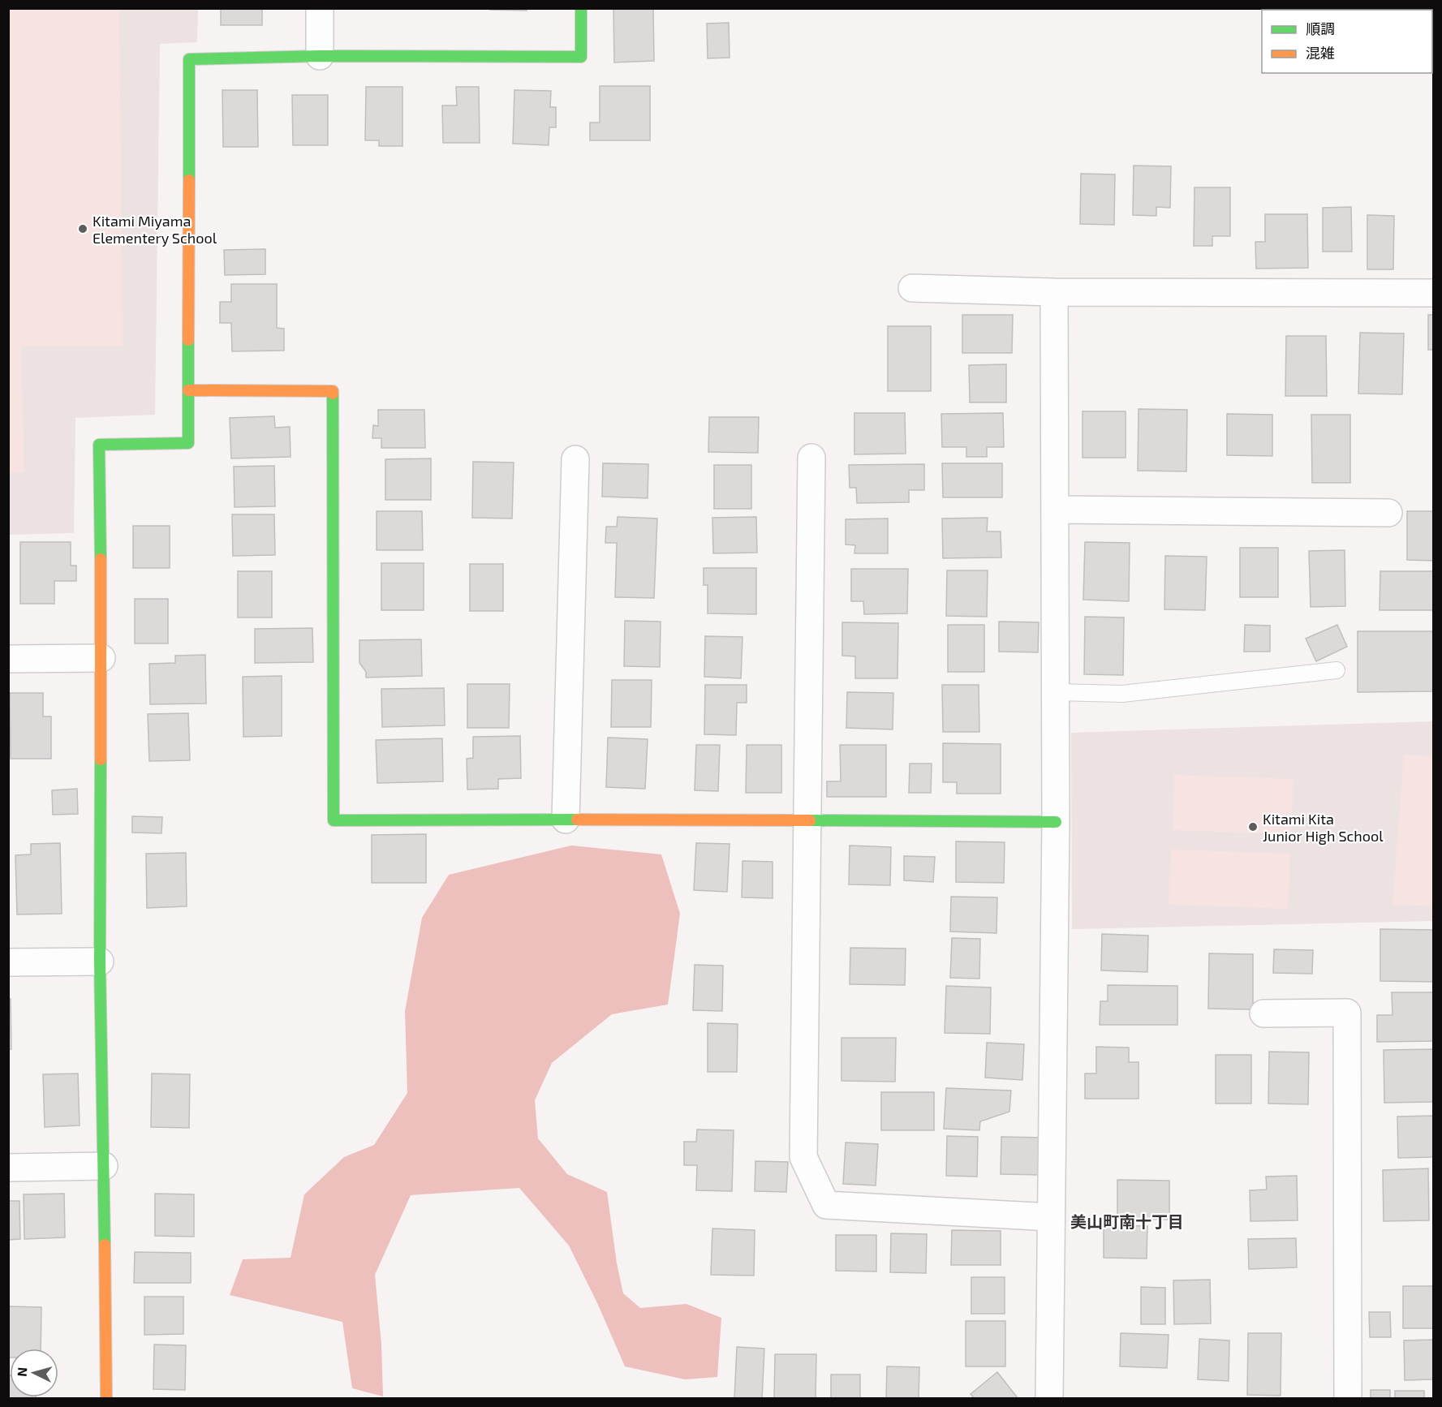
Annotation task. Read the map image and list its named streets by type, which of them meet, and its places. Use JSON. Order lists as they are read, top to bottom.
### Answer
{
  "districts": ["美山町南十丁目"],
  "places": ["Kitami Miyama Elementery School", "Kitami Kita Junior High School"],
  "legend": ["順調", "混雑"],
  "north": "left"
}
